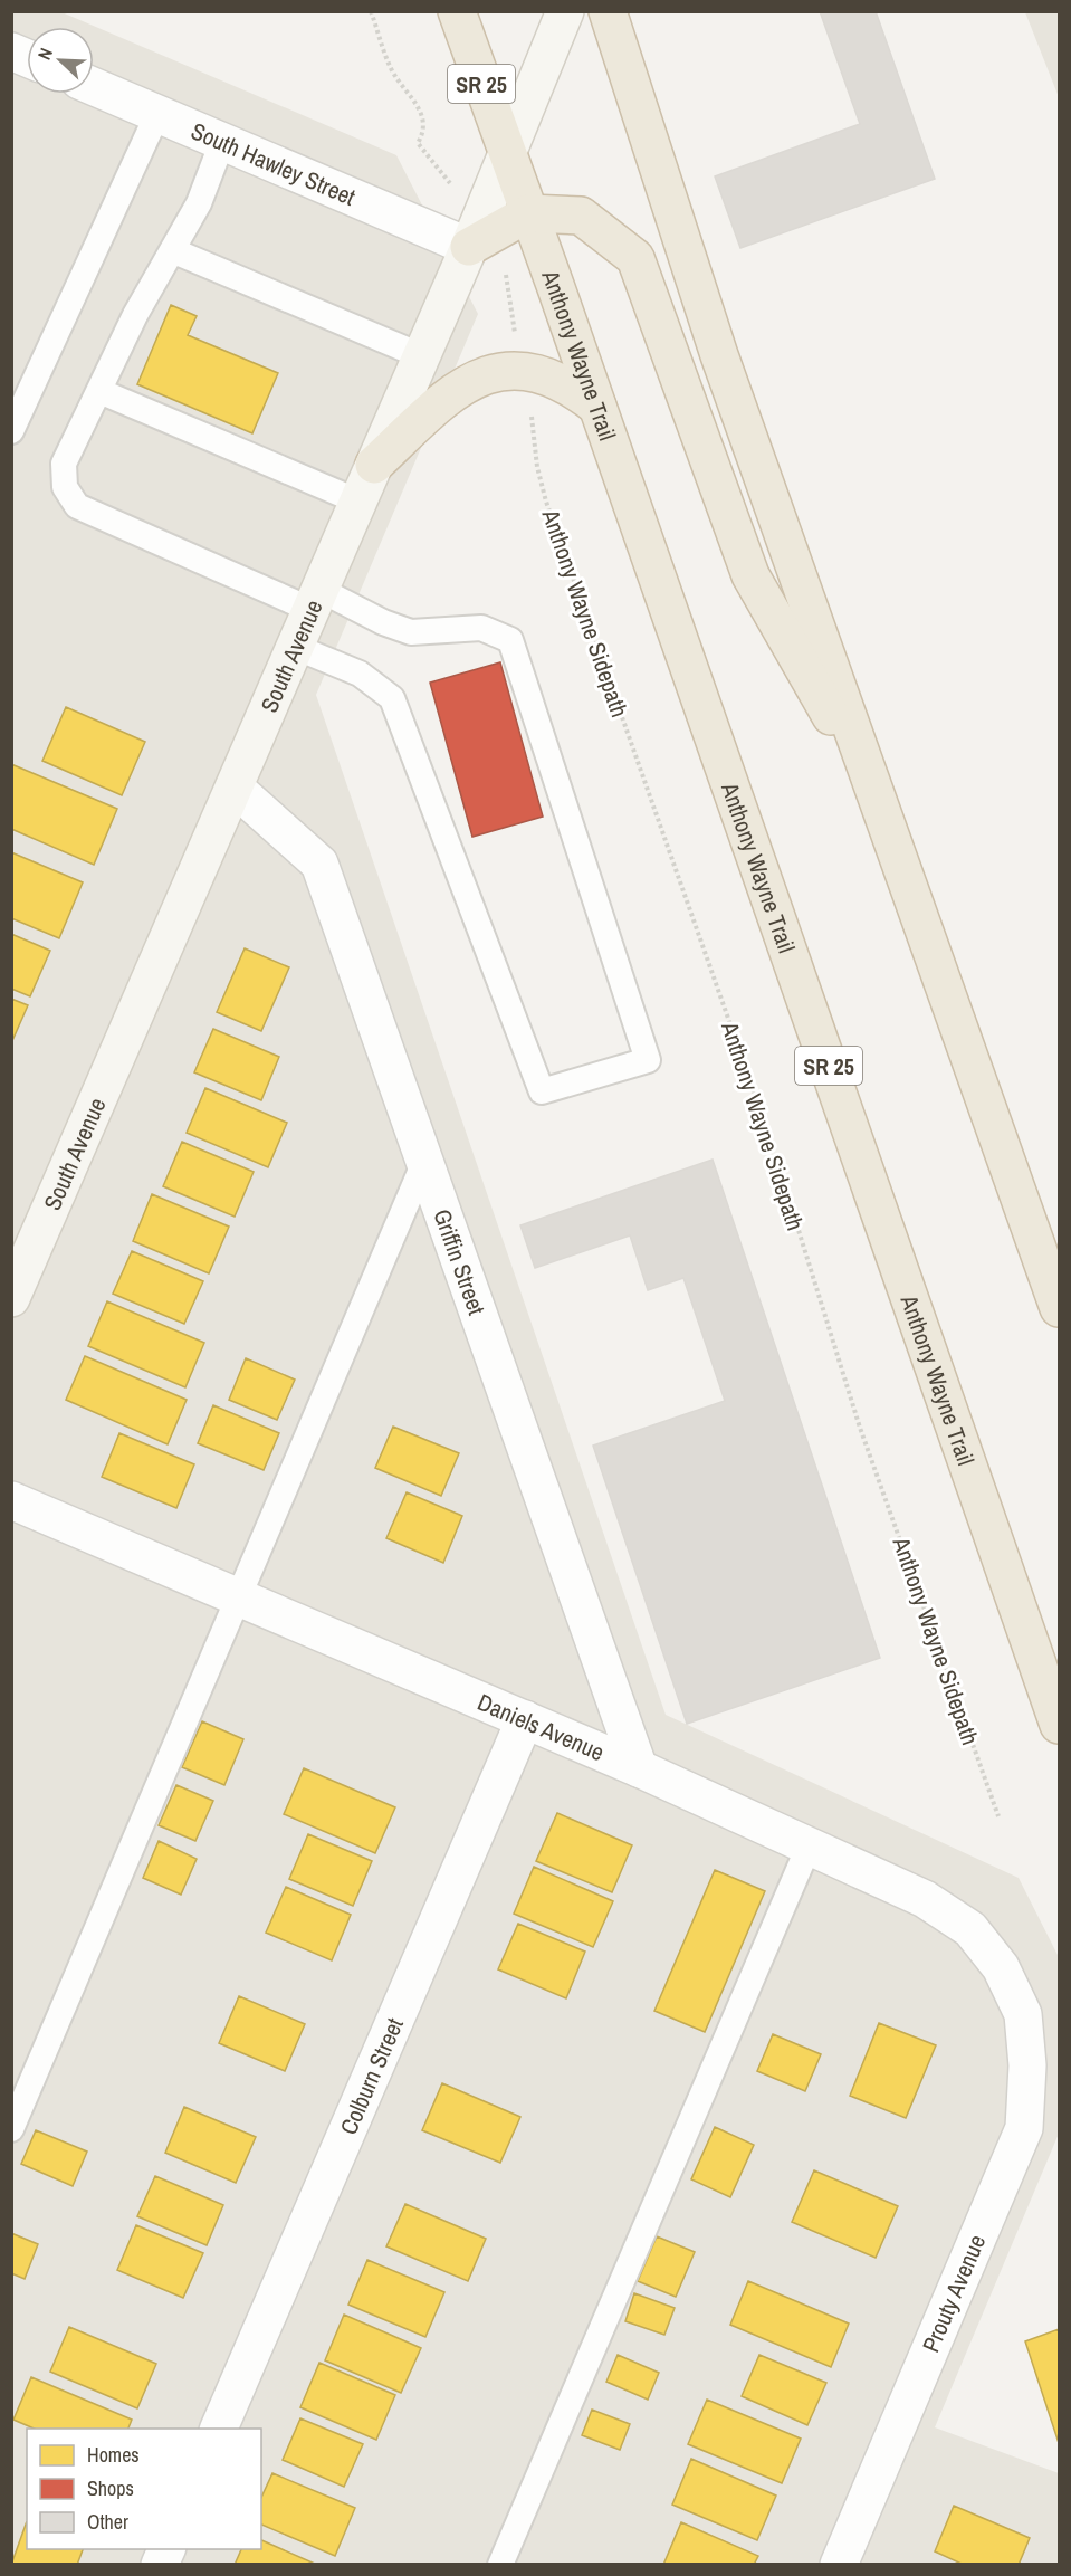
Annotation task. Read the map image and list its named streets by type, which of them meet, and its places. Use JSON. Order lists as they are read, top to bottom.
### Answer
{
  "streets": {
    "highway": ["SR 25", "Anthony Wayne Trail"],
    "street": [
      "South Hawley Street",
      "South Avenue",
      "Griffin Street",
      "Daniels Avenue",
      "Colburn Street",
      "Prouty Avenue"
    ],
    "path": ["Anthony Wayne Sidepath"]
  },
  "crossings": [
    ["South Hawley Street", "Anthony Wayne Sidepath"],
    ["South Hawley Street", "South Avenue"],
    ["Anthony Wayne Trail", "South Avenue"],
    ["Anthony Wayne Sidepath", "South Avenue"],
    ["South Avenue", "Griffin Street"],
    ["Griffin Street", "Daniels Avenue"],
    ["Daniels Avenue", "Colburn Street"],
    ["Daniels Avenue", "Prouty Avenue"]
  ],
  "legend": ["Homes", "Shops", "Other"],
  "north": "top left"
}
